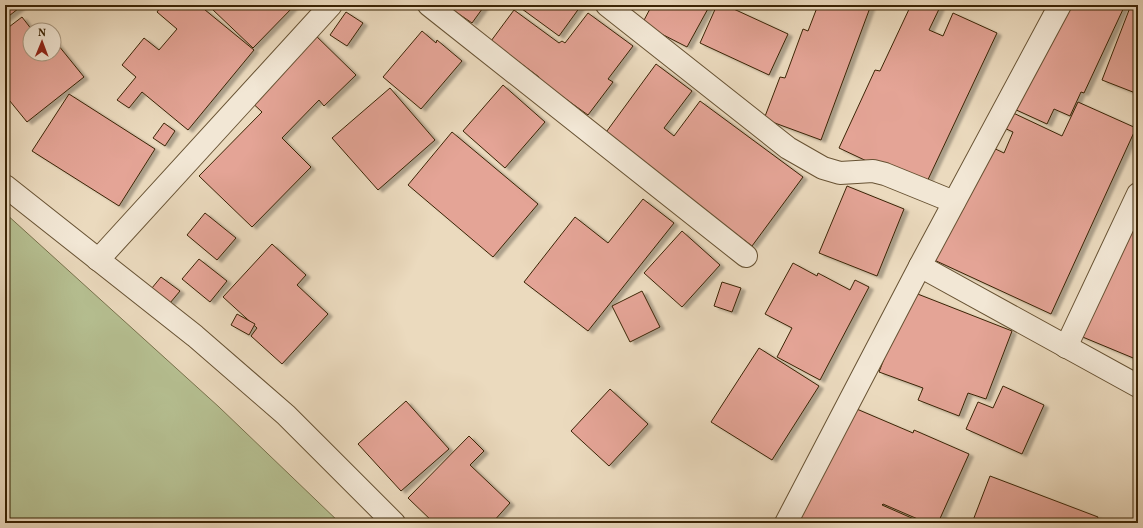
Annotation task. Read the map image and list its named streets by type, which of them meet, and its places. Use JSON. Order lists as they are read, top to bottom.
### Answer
{
  "north": "top"
}
